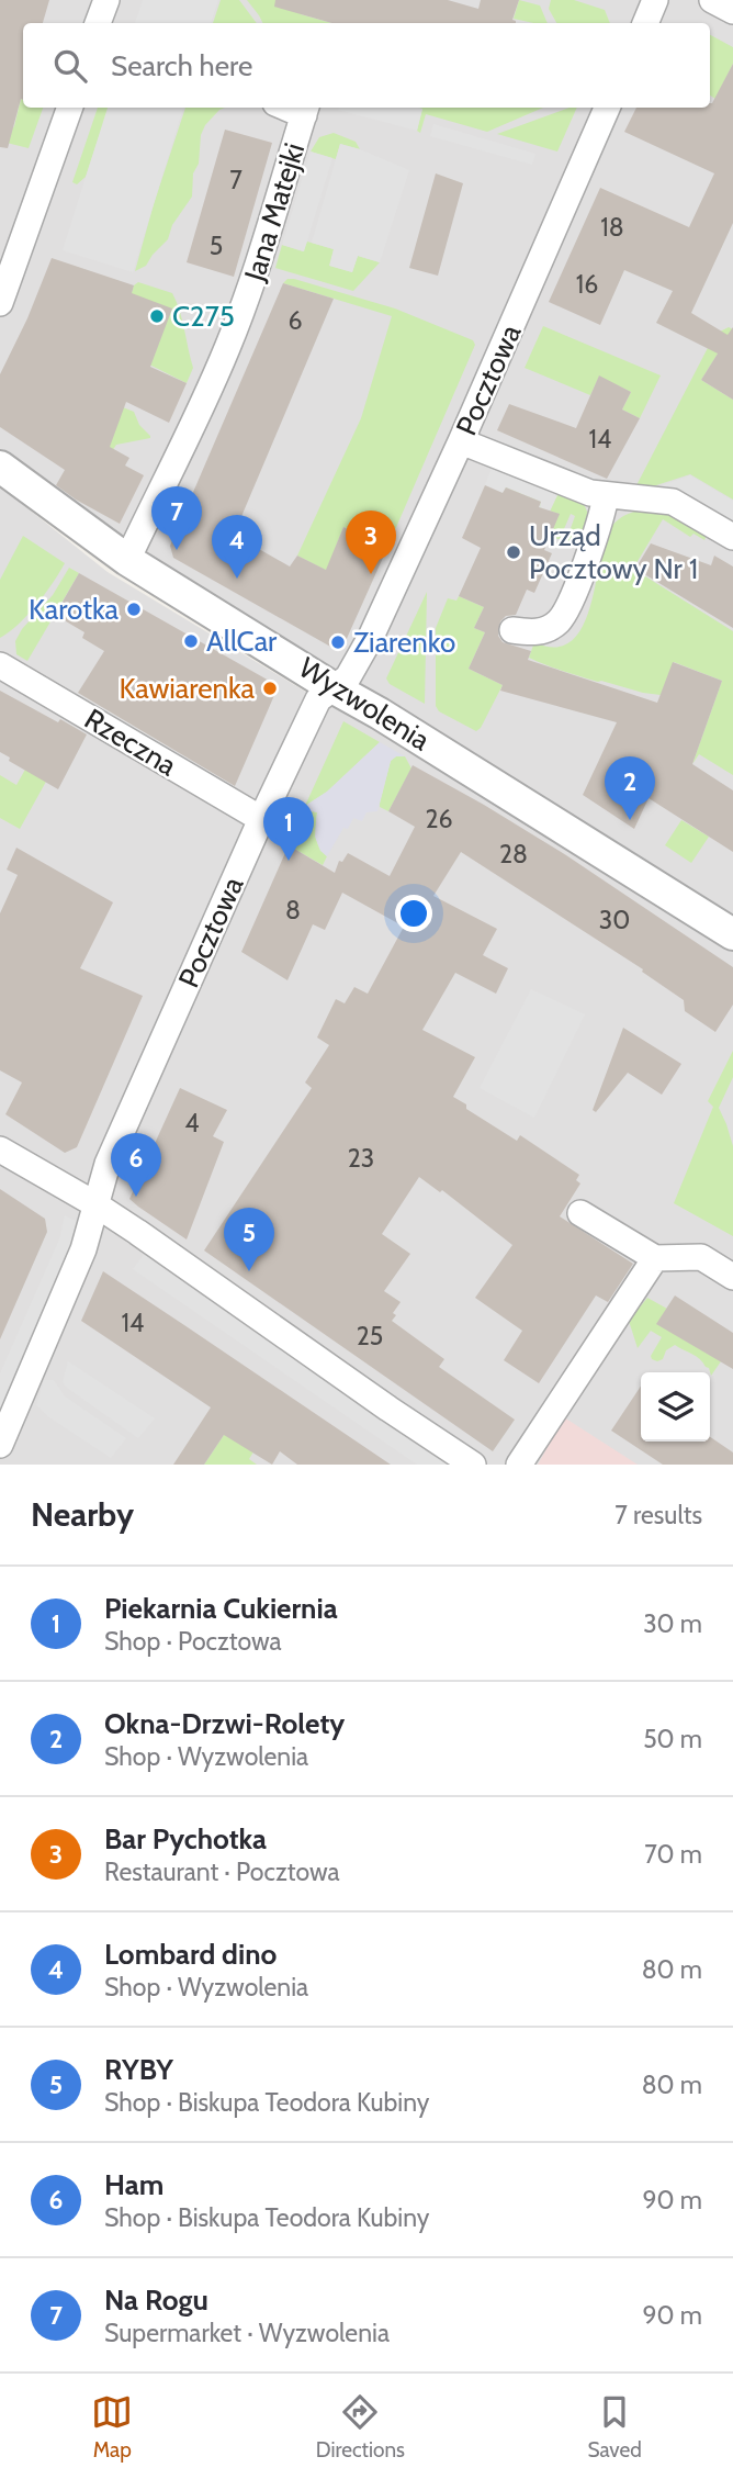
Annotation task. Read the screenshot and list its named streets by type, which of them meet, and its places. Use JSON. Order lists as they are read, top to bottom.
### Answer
{
  "streets": {
    "street": [
      "Jana Matejki",
      "Pocztowa",
      "Wyzwolenia",
      "Rzeczna"
    ]
  },
  "crossings": [
    ["Jana Matejki", "Wyzwolenia"],
    ["Pocztowa", "Wyzwolenia"],
    ["Pocztowa", "Rzeczna"]
  ],
  "places": [
    "C275",
    "Urząd Pocztowy Nr 1",
    "Karotka",
    "AllCar",
    "Ziarenko",
    "Kawiarenka"
  ],
  "house_numbers": [
    "7",
    "18",
    "5",
    "16",
    "6",
    "14",
    "26",
    "28",
    "8",
    "30",
    "4",
    "23",
    "14",
    "25"
  ],
  "page": {
    "search": "Search here",
    "pins": [
      "7",
      "3",
      "4",
      "2",
      "1",
      "6",
      "5"
    ],
    "heading": ["Nearby", "7 results"],
    "list": [
      {
        "mark": "1",
        "name": "Piekarnia Cukiernia",
        "note": "Shop · Pocztowa",
        "value": "30 m"
      },
      {
        "mark": "2",
        "name": "Okna-Drzwi-Rolety",
        "note": "Shop · Wyzwolenia",
        "value": "50 m"
      },
      {
        "mark": "3",
        "name": "Bar Pychotka",
        "note": "Restaurant · Pocztowa",
        "value": "70 m"
      },
      {
        "mark": "4",
        "name": "Lombard dino",
        "note": "Shop · Wyzwolenia",
        "value": "80 m"
      },
      {
        "mark": "5",
        "name": "RYBY",
        "note": "Shop · Biskupa Teodora Kubiny",
        "value": "80 m"
      },
      {
        "mark": "6",
        "name": "Ham",
        "note": "Shop · Biskupa Teodora Kubiny",
        "value": "90 m"
      },
      {
        "mark": "7",
        "name": "Na Rogu",
        "note": "Supermarket · Wyzwolenia",
        "value": "90 m"
      }
    ],
    "nav": ["Map", "Directions", "Saved"]
  }
}
